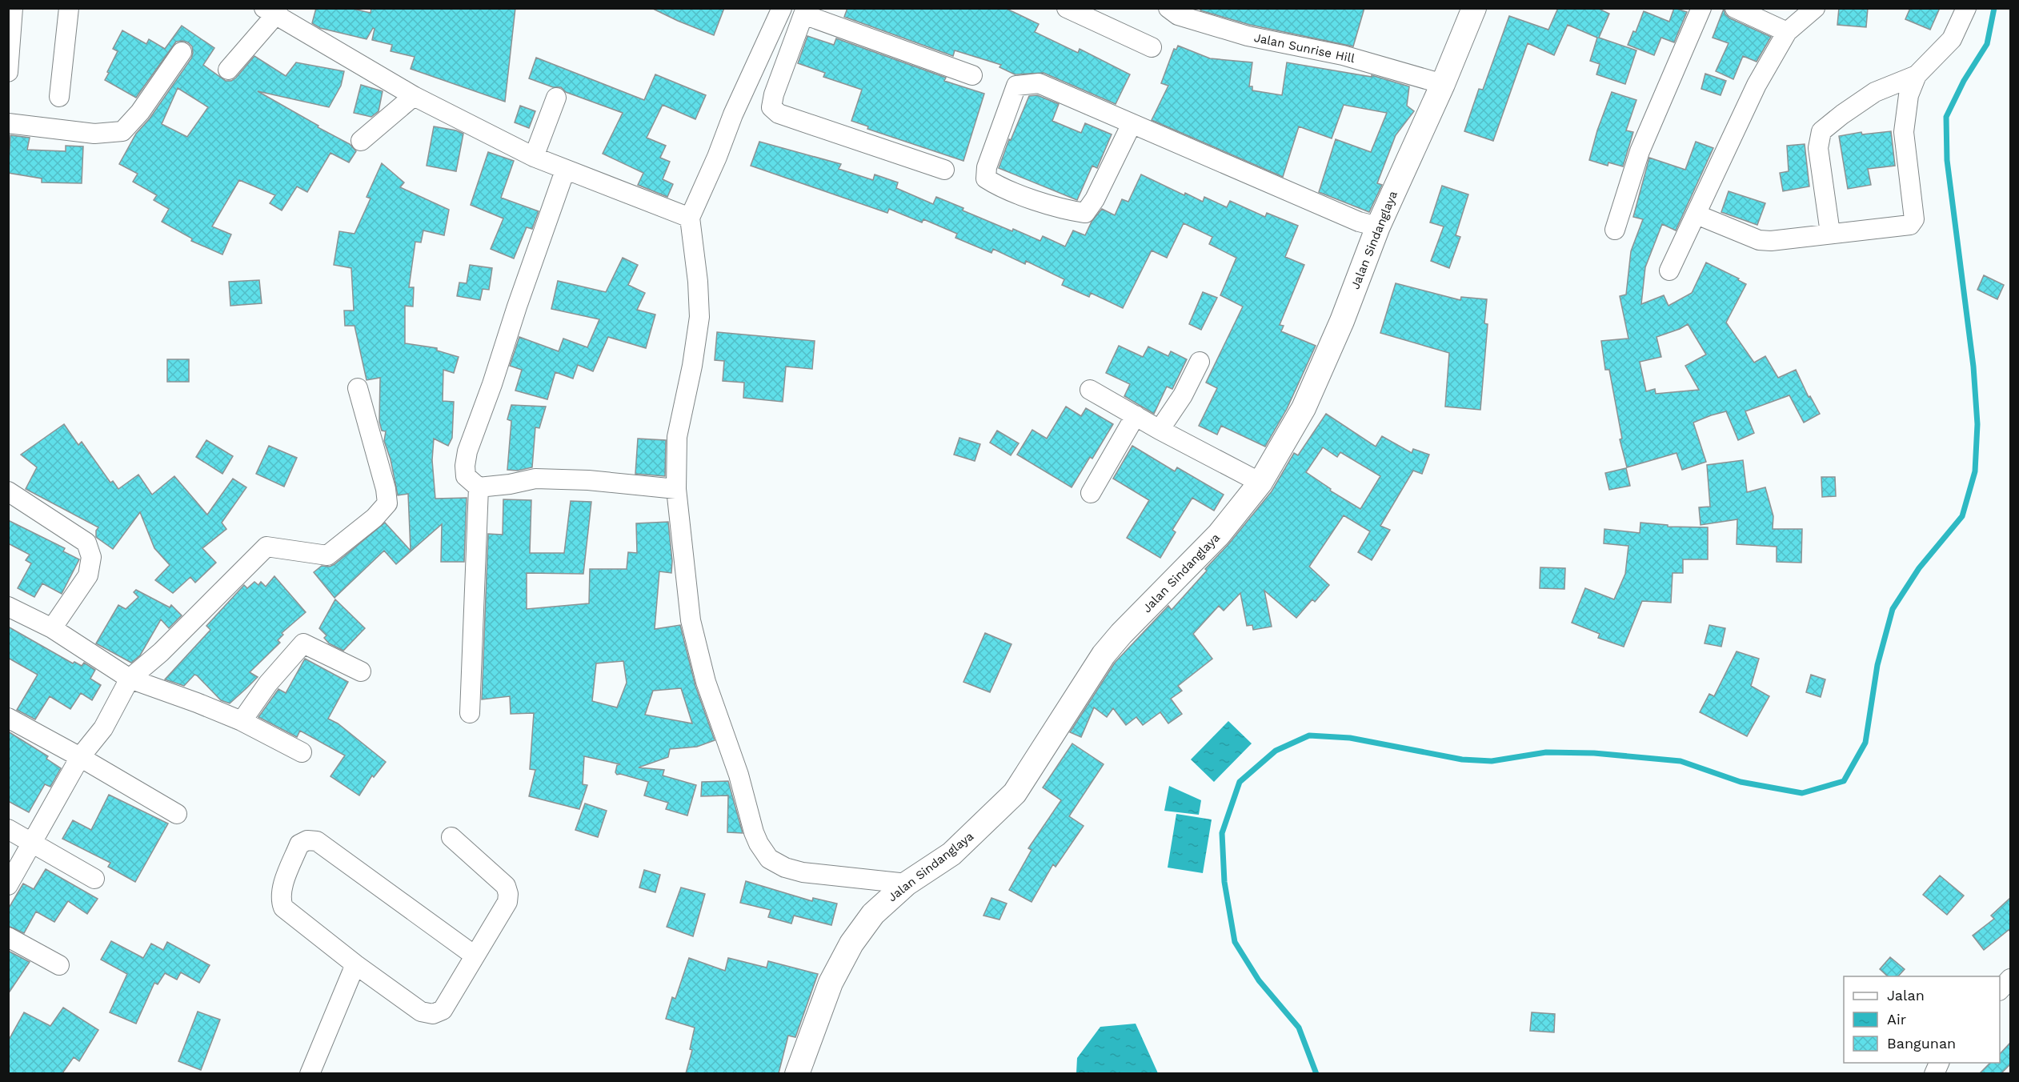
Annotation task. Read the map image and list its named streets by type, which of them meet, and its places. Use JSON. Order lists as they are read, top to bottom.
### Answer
{
  "streets": {
    "street": ["Jalan Sunrise Hill", "Jalan Sindanglaya"]
  },
  "crossings": [
    ["Jalan Sunrise Hill", "Jalan Sindanglaya"]
  ],
  "legend": ["Jalan", "Air", "Bangunan"]
}
